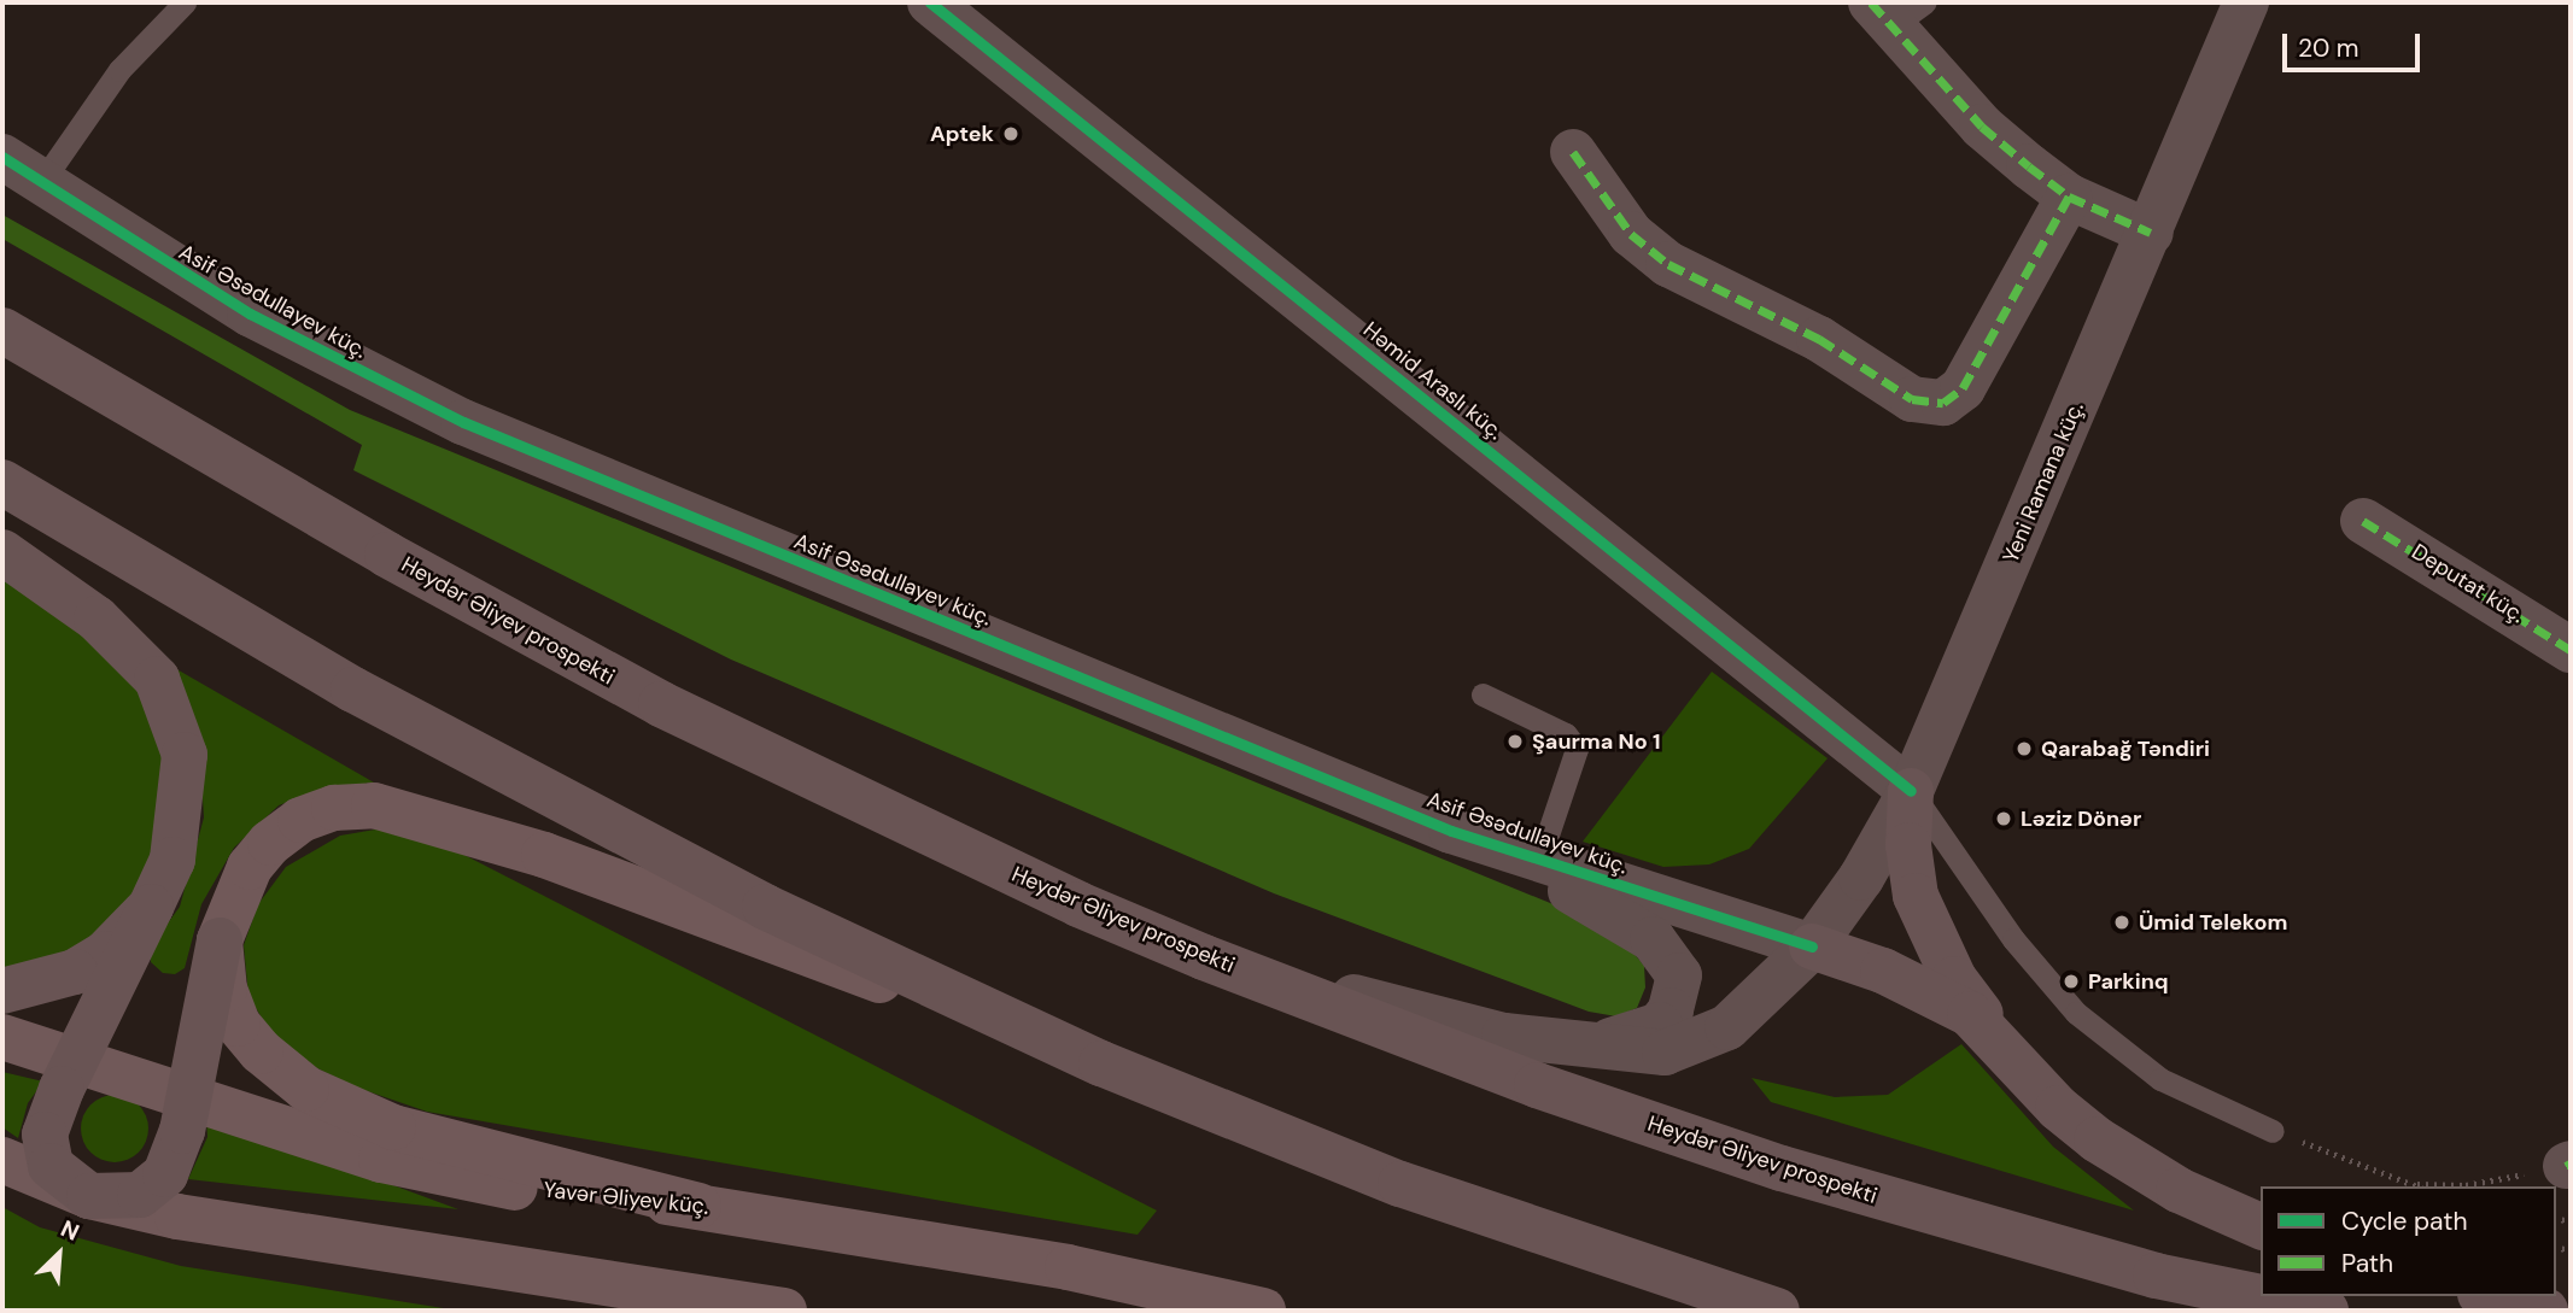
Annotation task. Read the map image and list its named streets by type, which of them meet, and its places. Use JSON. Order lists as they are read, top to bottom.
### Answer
{
  "streets": {
    "highway": ["Heydər Əliyev prospekti"],
    "main road": ["Yavər Əliyev küç."],
    "street": [
      "Asif Əsədullayev küç.",
      "Həmid Araslı küç.",
      "Yeni Ramana küç.",
      "Deputat küç."
    ]
  },
  "crossings": [
    ["Asif Əsədullayev küç.", "Yeni Ramana küç."],
    ["Həmid Araslı küç.", "Yeni Ramana küç."]
  ],
  "places": [
    "Aptek",
    "Şaurma No 1",
    "Qarabağ Təndiri",
    "Ləziz Dönər",
    "Ümid Telekom",
    "Parkinq"
  ],
  "legend": ["Cycle path", "Path"],
  "scale_bar": "20 m",
  "north": "top right"
}
